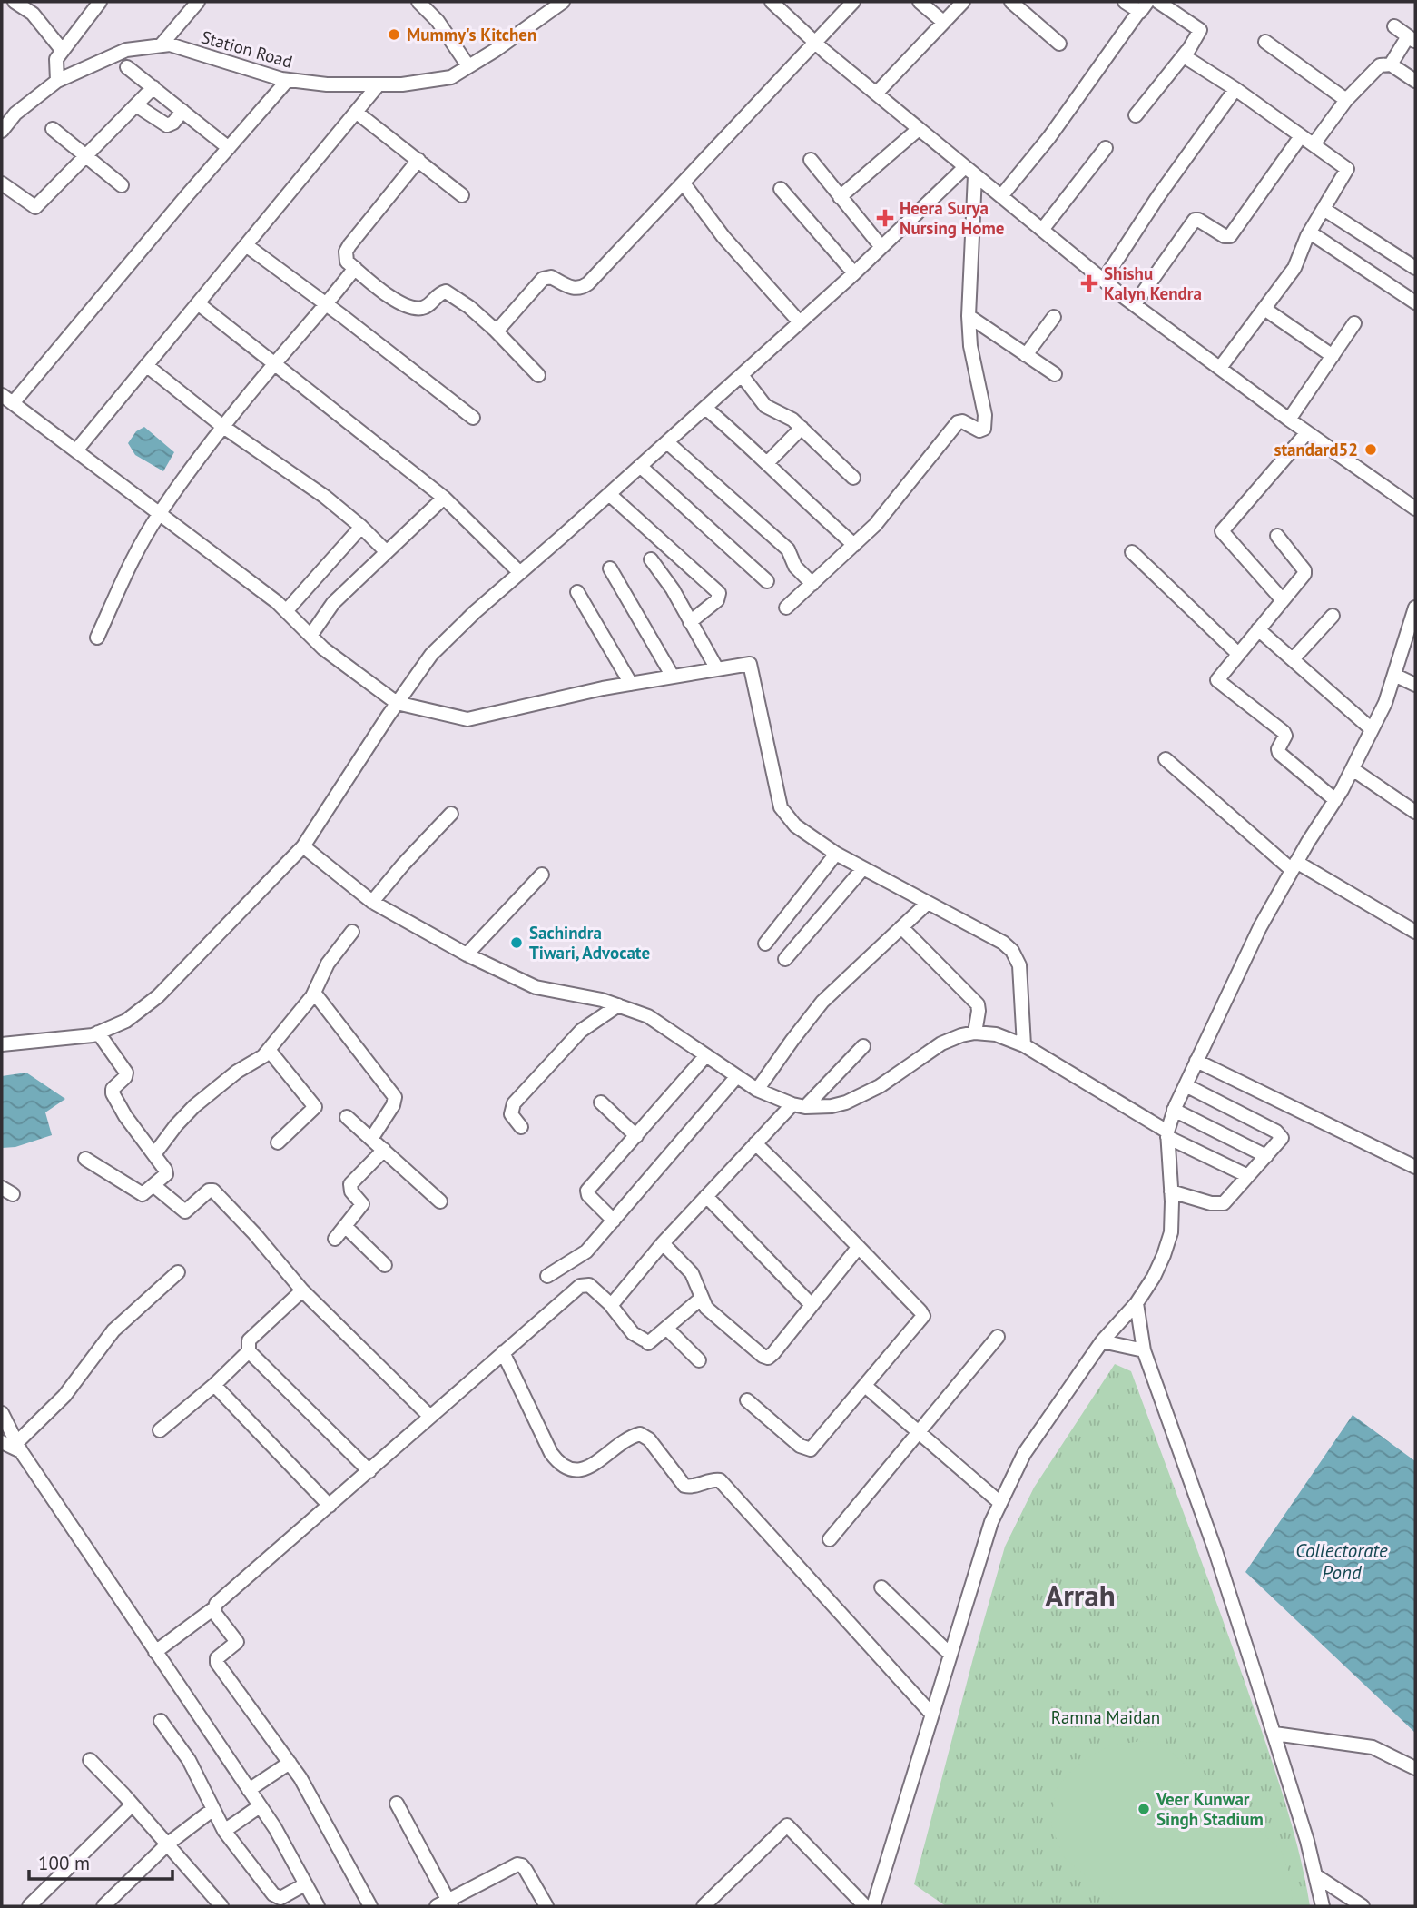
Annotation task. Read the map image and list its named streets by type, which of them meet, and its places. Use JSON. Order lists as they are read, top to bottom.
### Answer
{
  "streets": {
    "street": ["Station Road"]
  },
  "districts": ["Arrah"],
  "water": ["Collectorate Pond"],
  "parks": ["Ramna Maidan"],
  "places": {
    "other": [
      "Mummy's Kitchen",
      "standard52",
      "Sachindra Tiwari, Advocate",
      "Veer Kunwar Singh Stadium"
    ],
    "health": ["Heera Surya Nursing Home", "Shishu Kalyn Kendra"]
  },
  "scale_bar": "100 m"
}
